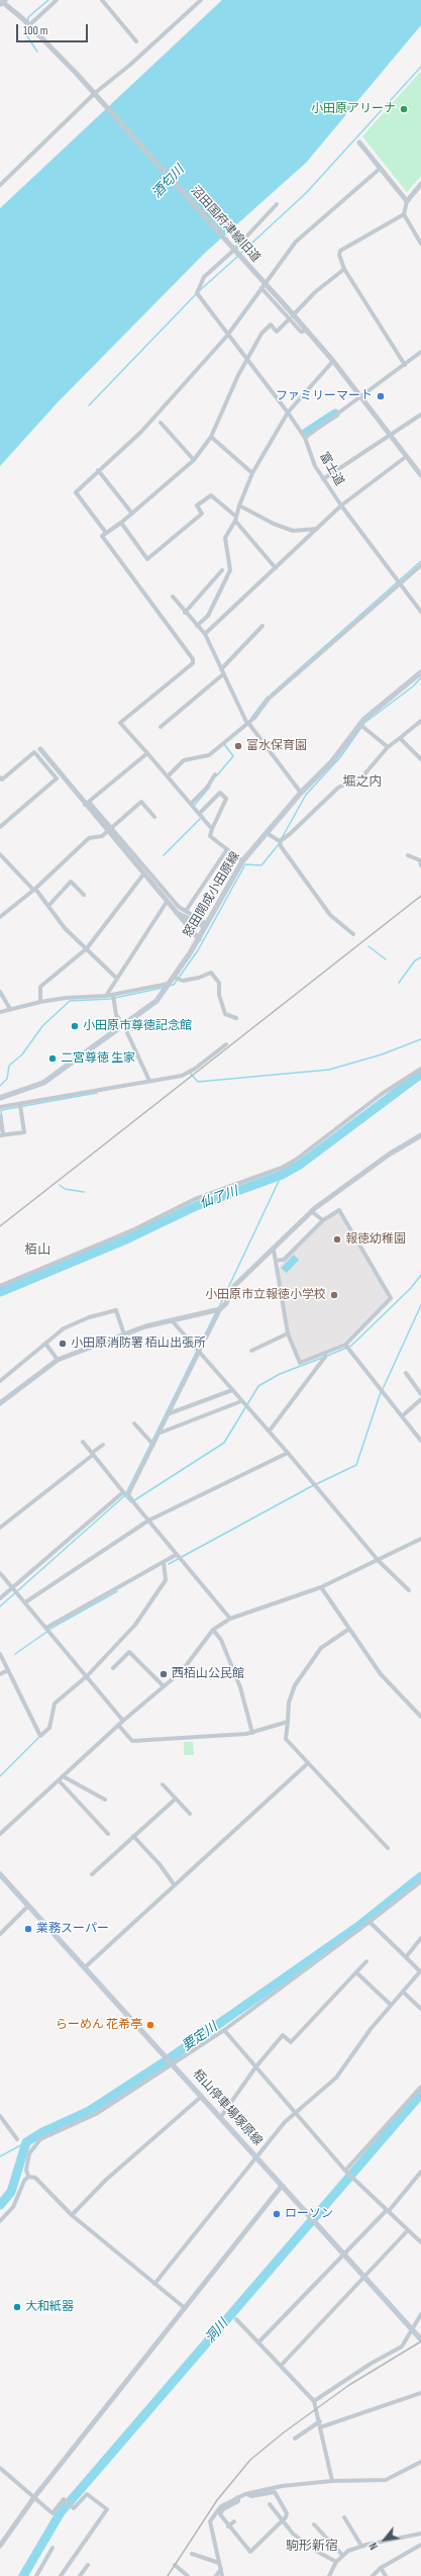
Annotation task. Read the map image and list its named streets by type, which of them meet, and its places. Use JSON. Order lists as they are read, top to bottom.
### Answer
{
  "streets": {
    "main road": ["怒田開成小田原線", "栢山停車場塚原線"],
    "street": ["沼田国府津線旧道", "富士道"]
  },
  "crossings": [
    ["沼田国府津線旧道", "富士道"]
  ],
  "districts": ["堀之内", "栢山", "駒形新宿"],
  "water": [
    "酒匂川",
    "仙了川",
    "要定川",
    "洞川"
  ],
  "places": [
    "小田原アリーナ",
    "ファミリーマート",
    "富水保育園",
    "小田原市尊徳記念館",
    "二宮尊徳 生家",
    "報徳幼稚園",
    "小田原市立報徳小学校",
    "小田原消防署 栢山出張所",
    "西栢山公民館",
    "業務スーパー",
    "らーめん 花希亭",
    "ローソン",
    "大和紙器"
  ],
  "scale_bar": "100 m",
  "north": "bottom left"
}
